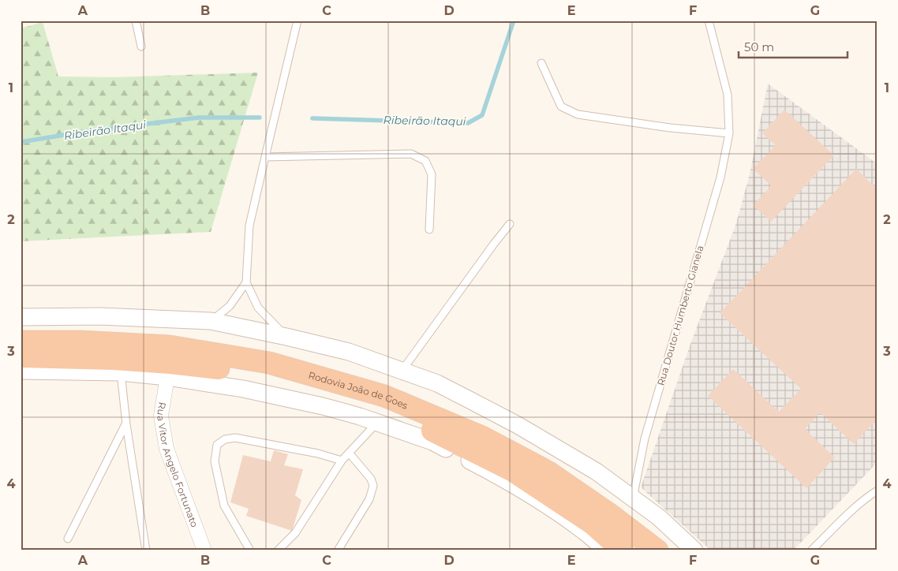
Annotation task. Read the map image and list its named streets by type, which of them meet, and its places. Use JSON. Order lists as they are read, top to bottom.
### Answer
{
  "streets": {
    "highway": ["Rodovia João de Goes"],
    "street": ["Rua Vitor Angelo Fortunato"],
    "lane": ["Rua Doutor Humberto Gianela"]
  },
  "water": ["Ribeirão Itaqui"],
  "scale_bar": "50 m",
  "grid": {
    "columns": [
      "A",
      "B",
      "C",
      "D",
      "E",
      "F",
      "G"
    ],
    "rows": [
      "1",
      "2",
      "3",
      "4"
    ]
  }
}
